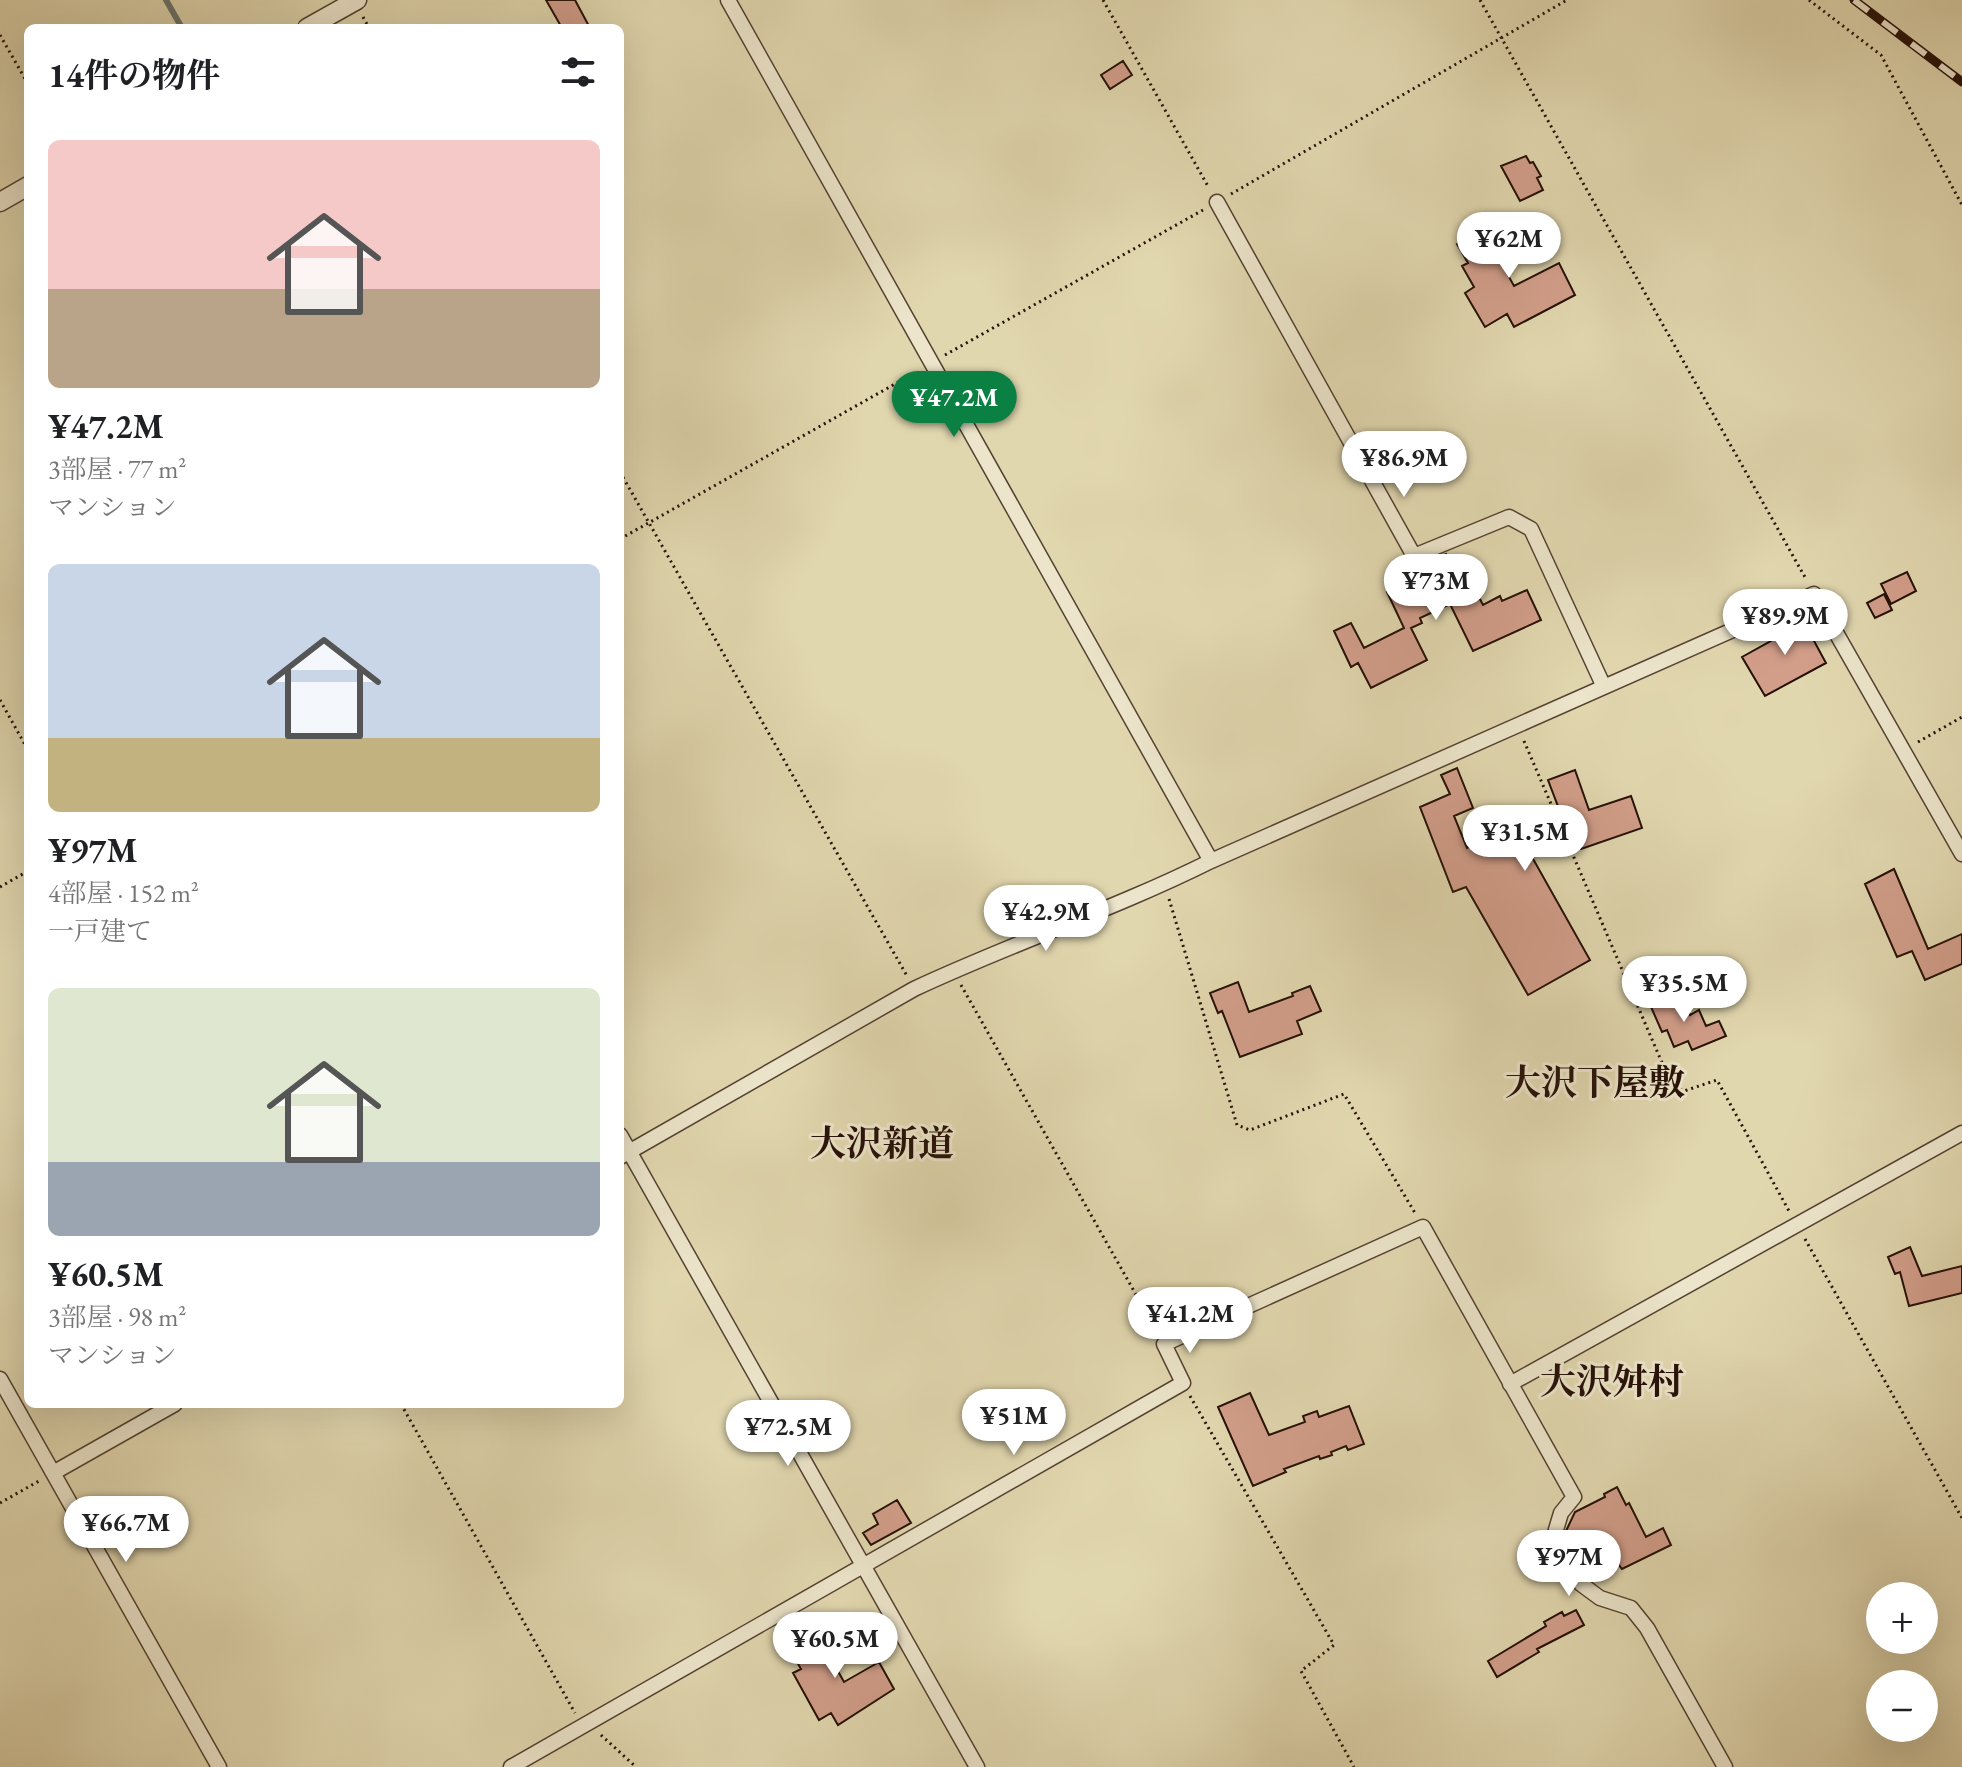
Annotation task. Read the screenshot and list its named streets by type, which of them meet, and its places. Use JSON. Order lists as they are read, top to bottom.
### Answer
{
  "districts": ["大沢下屋敷", "大沢新道", "大沢舛村"],
  "page": {
    "heading": "14件の物件",
    "list": [
      {
        "name": "¥47.2M",
        "note": "3部屋 · 77 m² · マンション"
      },
      {
        "name": "¥97M",
        "note": "4部屋 · 152 m² · 一戸建て"
      },
      {
        "name": "¥60.5M",
        "note": "3部屋 · 98 m² · マンション"
      }
    ],
    "price": [
      "¥62M",
      "¥47.2M",
      "¥86.9M",
      "¥73M",
      "¥89.9M",
      "¥31.5M",
      "¥42.9M",
      "¥35.5M",
      "¥41.2M",
      "¥51M",
      "¥72.5M",
      "¥66.7M",
      "¥97M",
      "¥60.5M"
    ],
    "map_buttons": ["+", "−"]
  }
}
